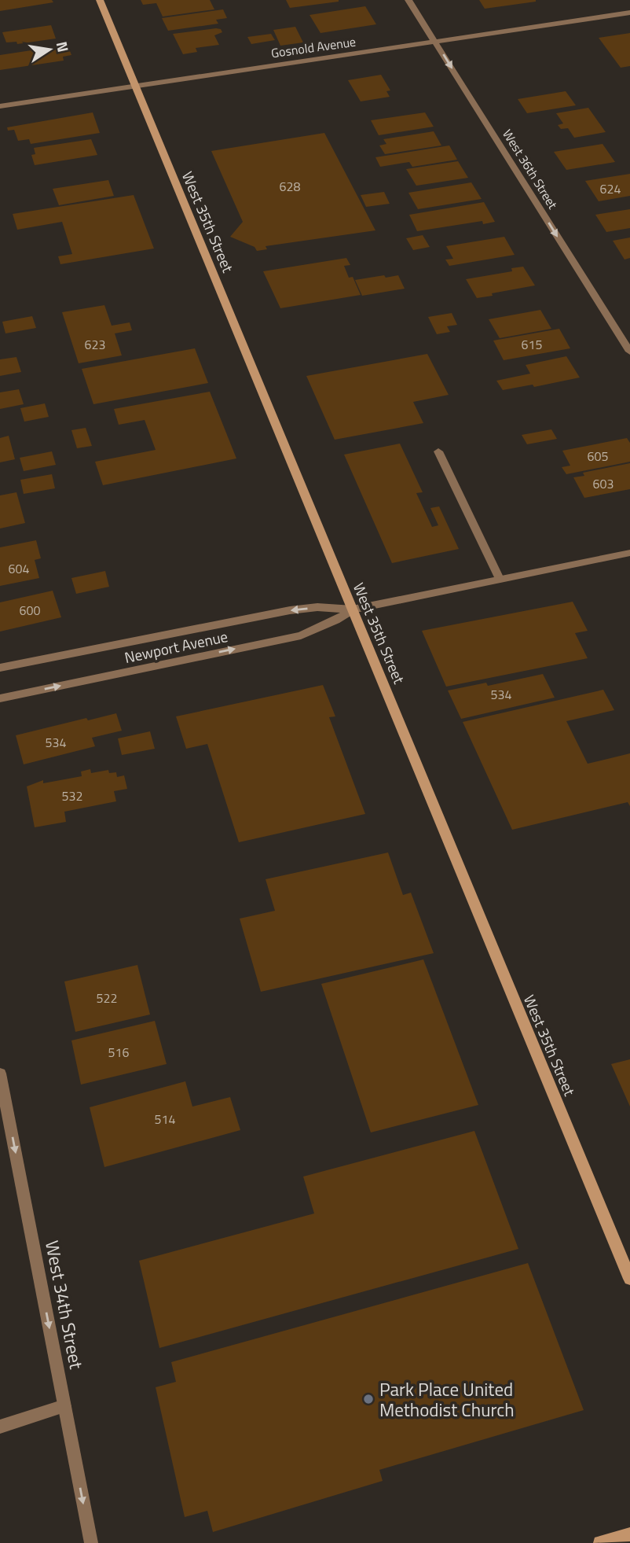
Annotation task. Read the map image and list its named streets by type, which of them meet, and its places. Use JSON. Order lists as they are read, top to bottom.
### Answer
{
  "streets": {
    "street": [
      "Gosnold Avenue",
      "West 36th Street",
      "West 35th Street",
      "Newport Avenue",
      "West 34th Street"
    ]
  },
  "crossings": [
    ["Gosnold Avenue", "West 36th Street"],
    ["Gosnold Avenue", "West 35th Street"],
    ["West 35th Street", "Newport Avenue"]
  ],
  "one_way": ["West 36th Street", "West 34th Street"],
  "places": ["Park Place United Methodist Church"],
  "house_numbers": [
    "628",
    "624",
    "623",
    "615",
    "605",
    "603",
    "604",
    "600",
    "534",
    "534",
    "532",
    "522",
    "516",
    "514"
  ],
  "north": "right"
}
